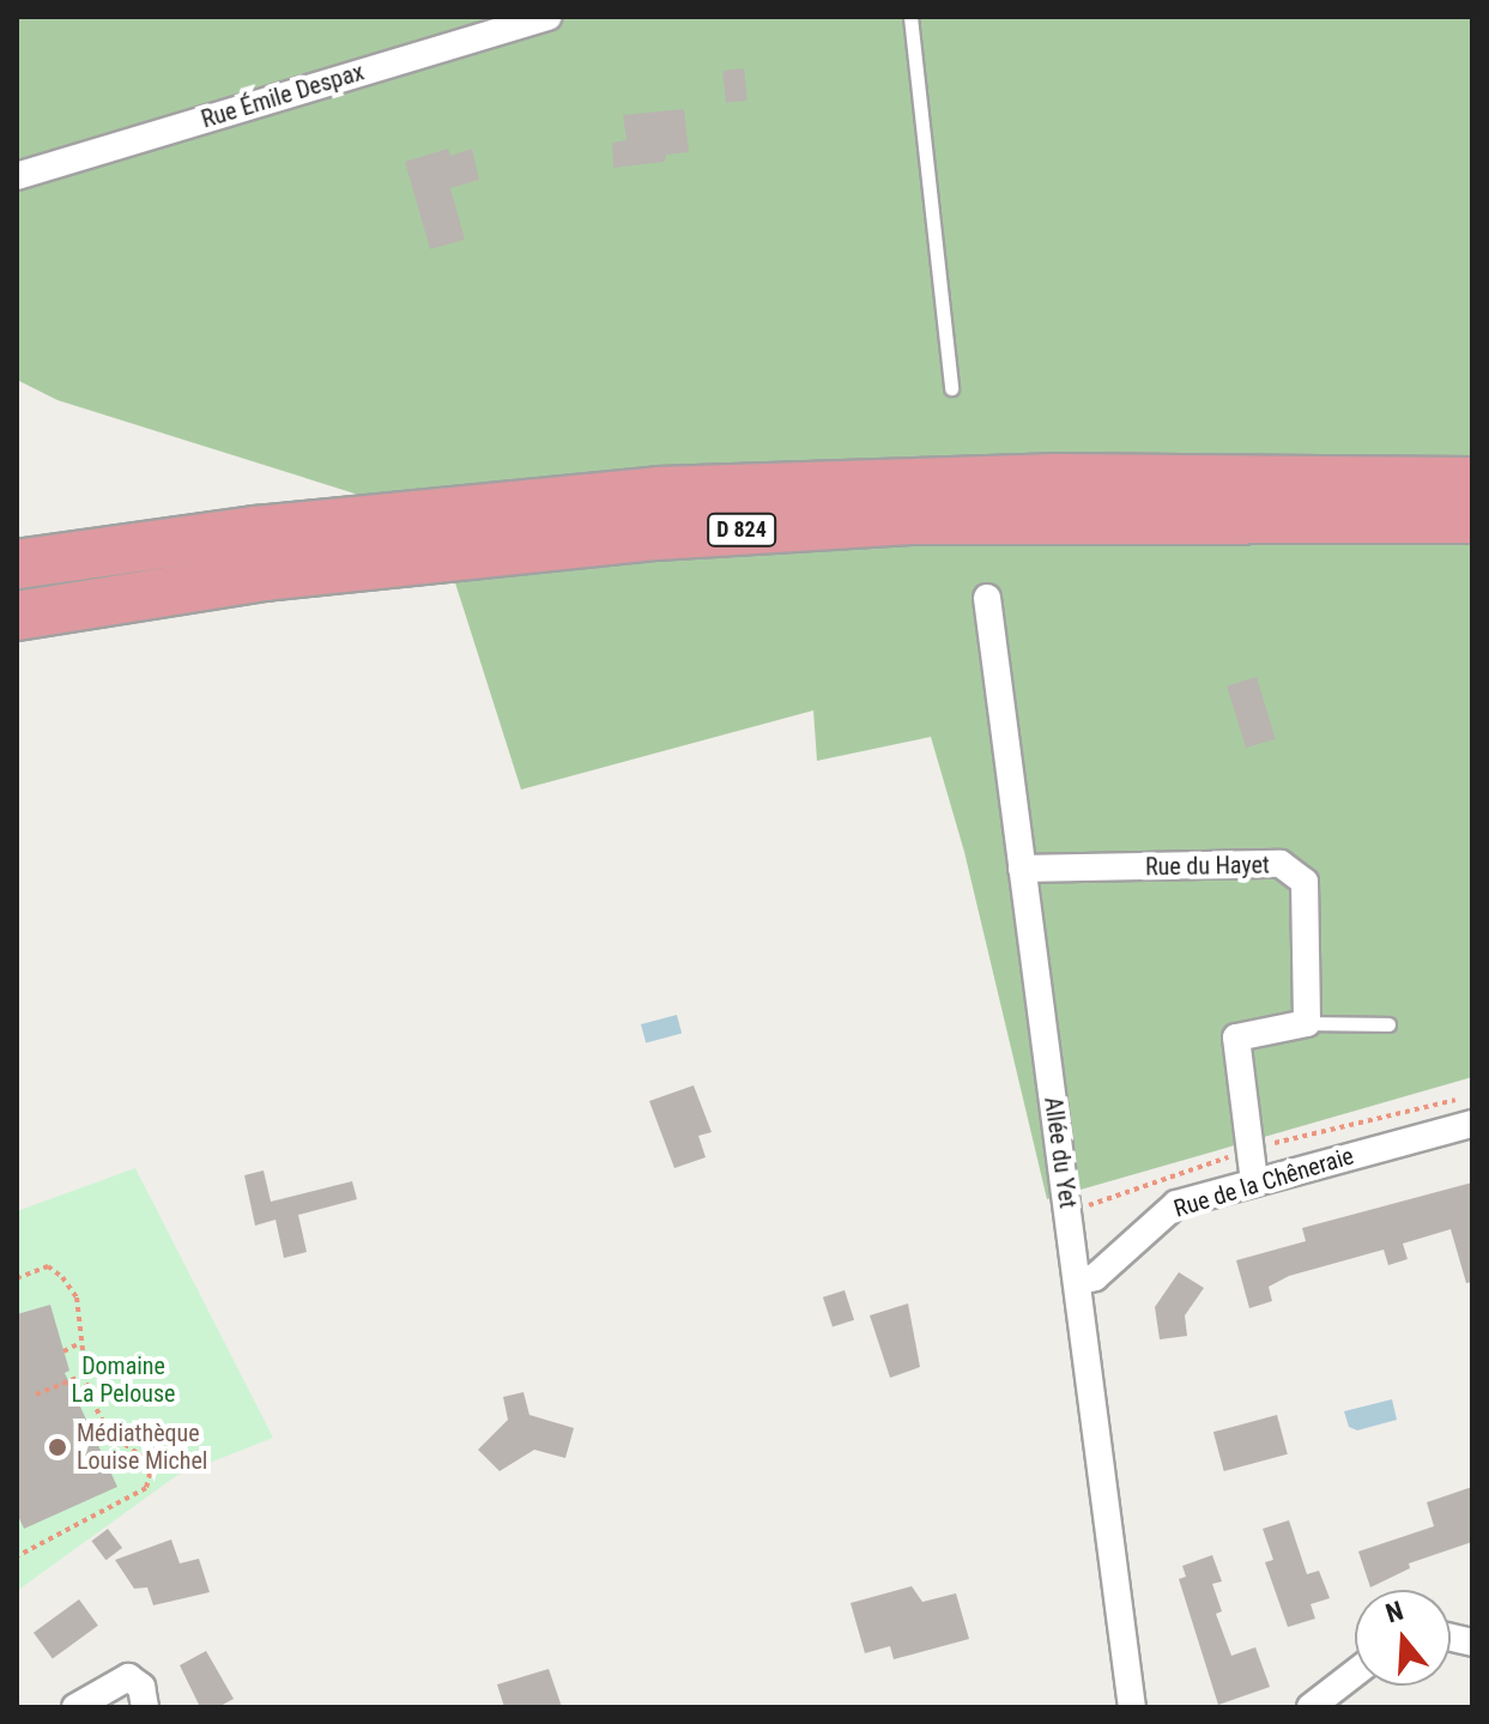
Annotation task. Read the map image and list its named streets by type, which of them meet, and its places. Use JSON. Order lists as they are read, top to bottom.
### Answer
{
  "streets": {
    "highway": ["D 824"],
    "street": [
      "Rue Émile Despax",
      "Rue du Hayet",
      "Allée du Yet",
      "Rue de la Chêneraie"
    ]
  },
  "crossings": [
    ["Rue du Hayet", "Allée du Yet"],
    ["Allée du Yet", "Rue de la Chêneraie"]
  ],
  "parks": ["Domaine La Pelouse"],
  "places": ["Médiathèque Louise Michel"],
  "north": "top"
}
